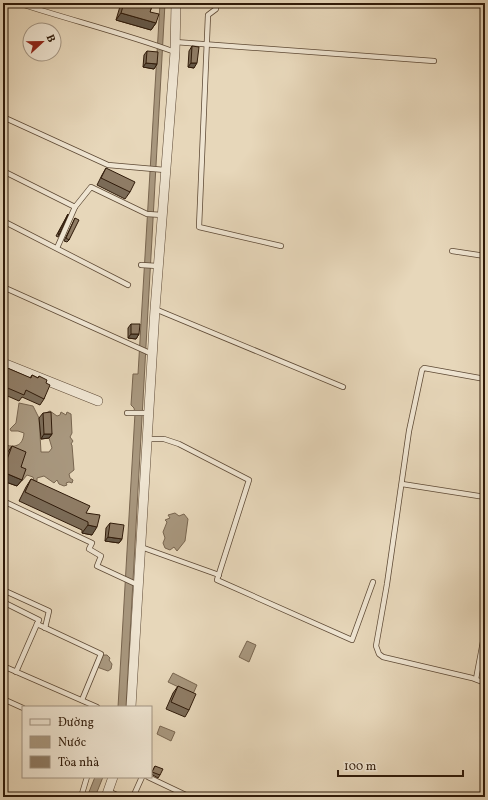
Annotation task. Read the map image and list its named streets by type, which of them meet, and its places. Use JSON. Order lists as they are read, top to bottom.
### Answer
{
  "legend": ["Đường", "Nước", "Tòa nhà"],
  "scale_bar": "100 m",
  "north": "right"
}
